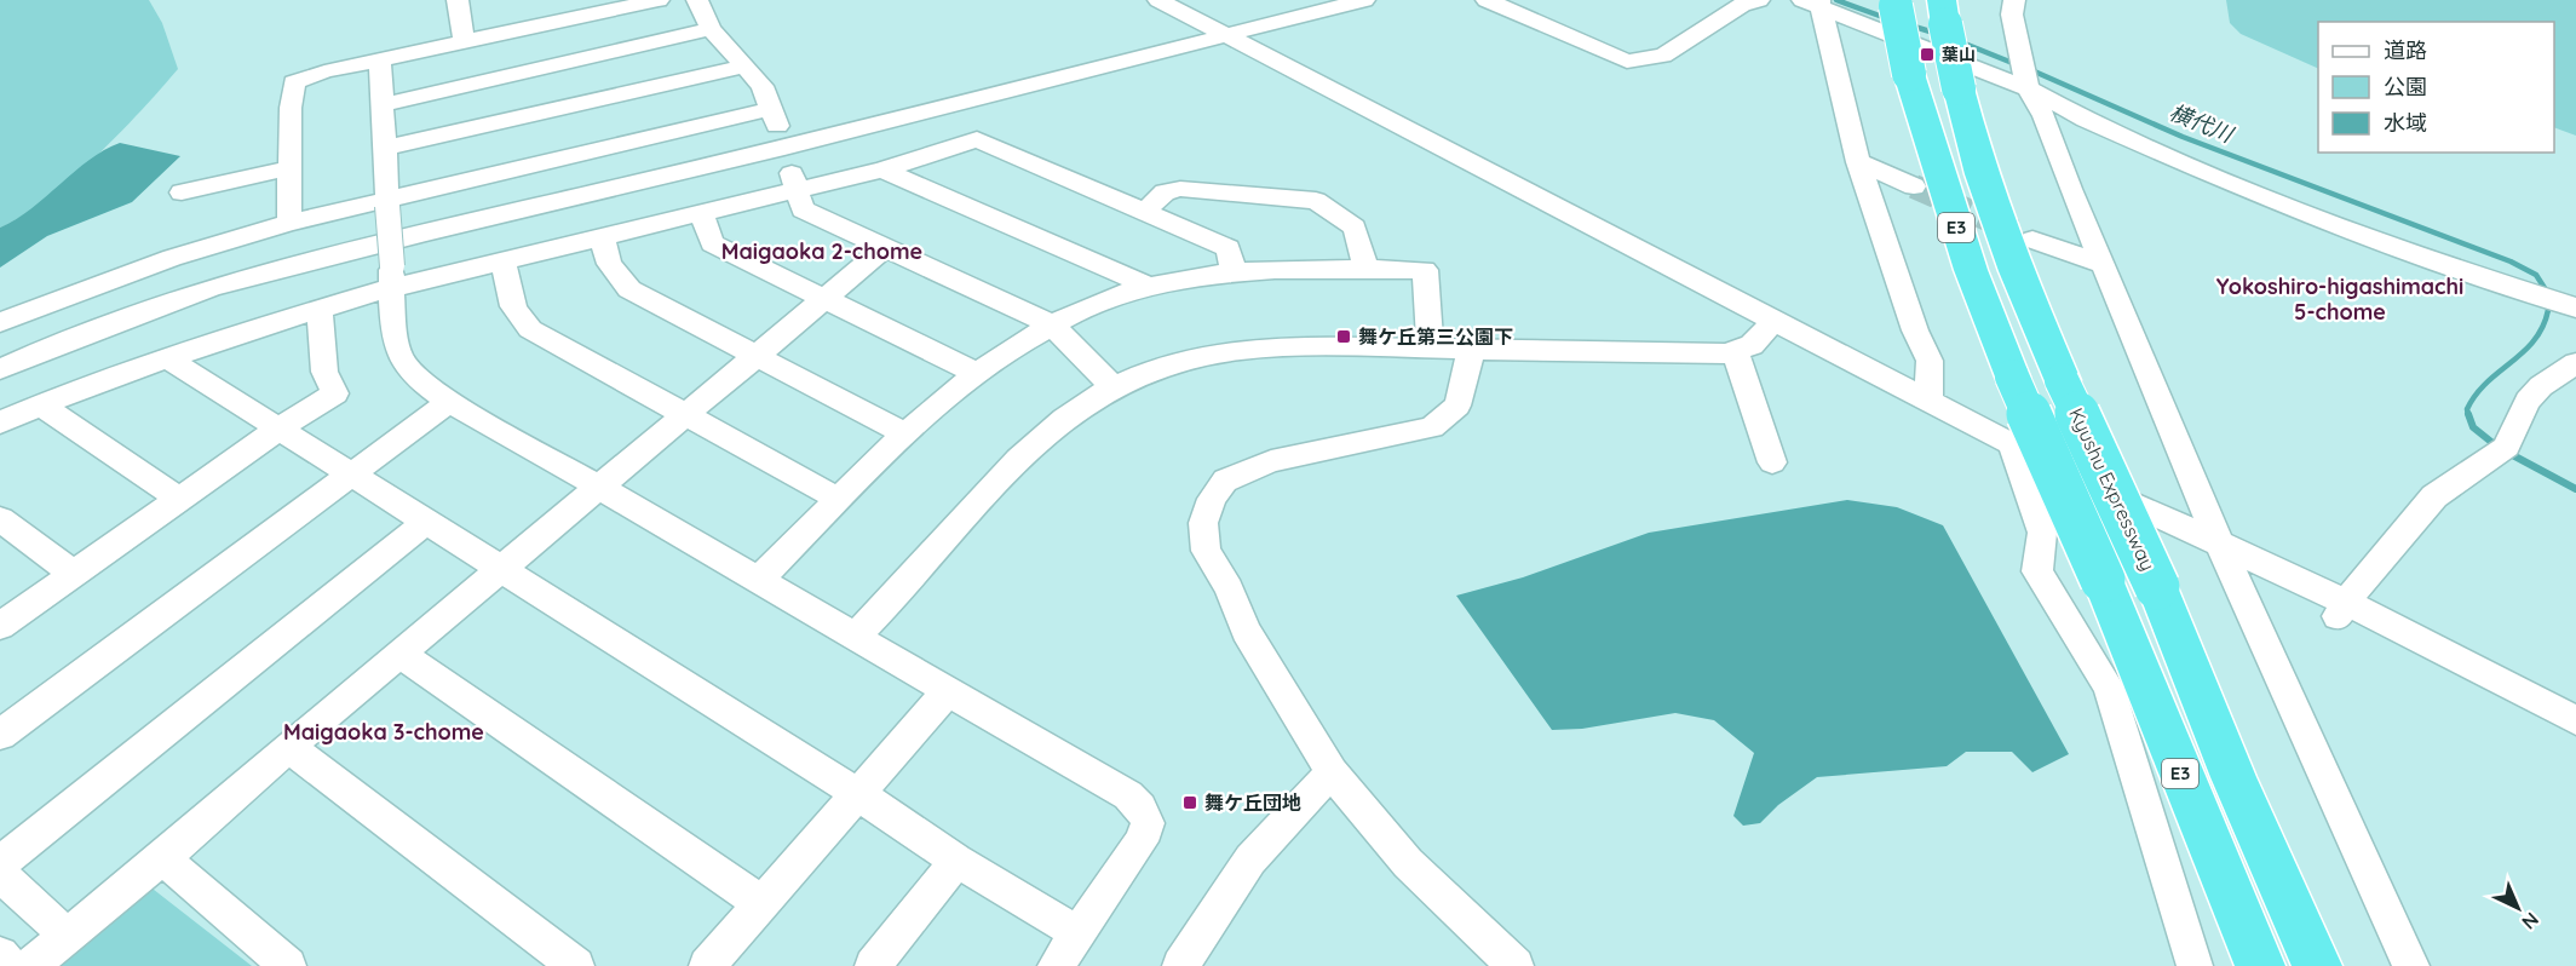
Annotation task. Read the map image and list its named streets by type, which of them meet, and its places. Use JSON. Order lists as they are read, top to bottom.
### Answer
{
  "streets": {
    "highway": ["E3", "Kyushu Expressway"]
  },
  "districts": ["Maigaoka 2-chome", "Yokoshiro-higashimachi 5-chome", "Maigaoka 3-chome"],
  "water": ["横代川"],
  "places": {
    "transit": ["葉山", "舞ケ丘第三公園下", "舞ケ丘団地"]
  },
  "legend": ["道路", "公園", "水域"],
  "north": "bottom right"
}
